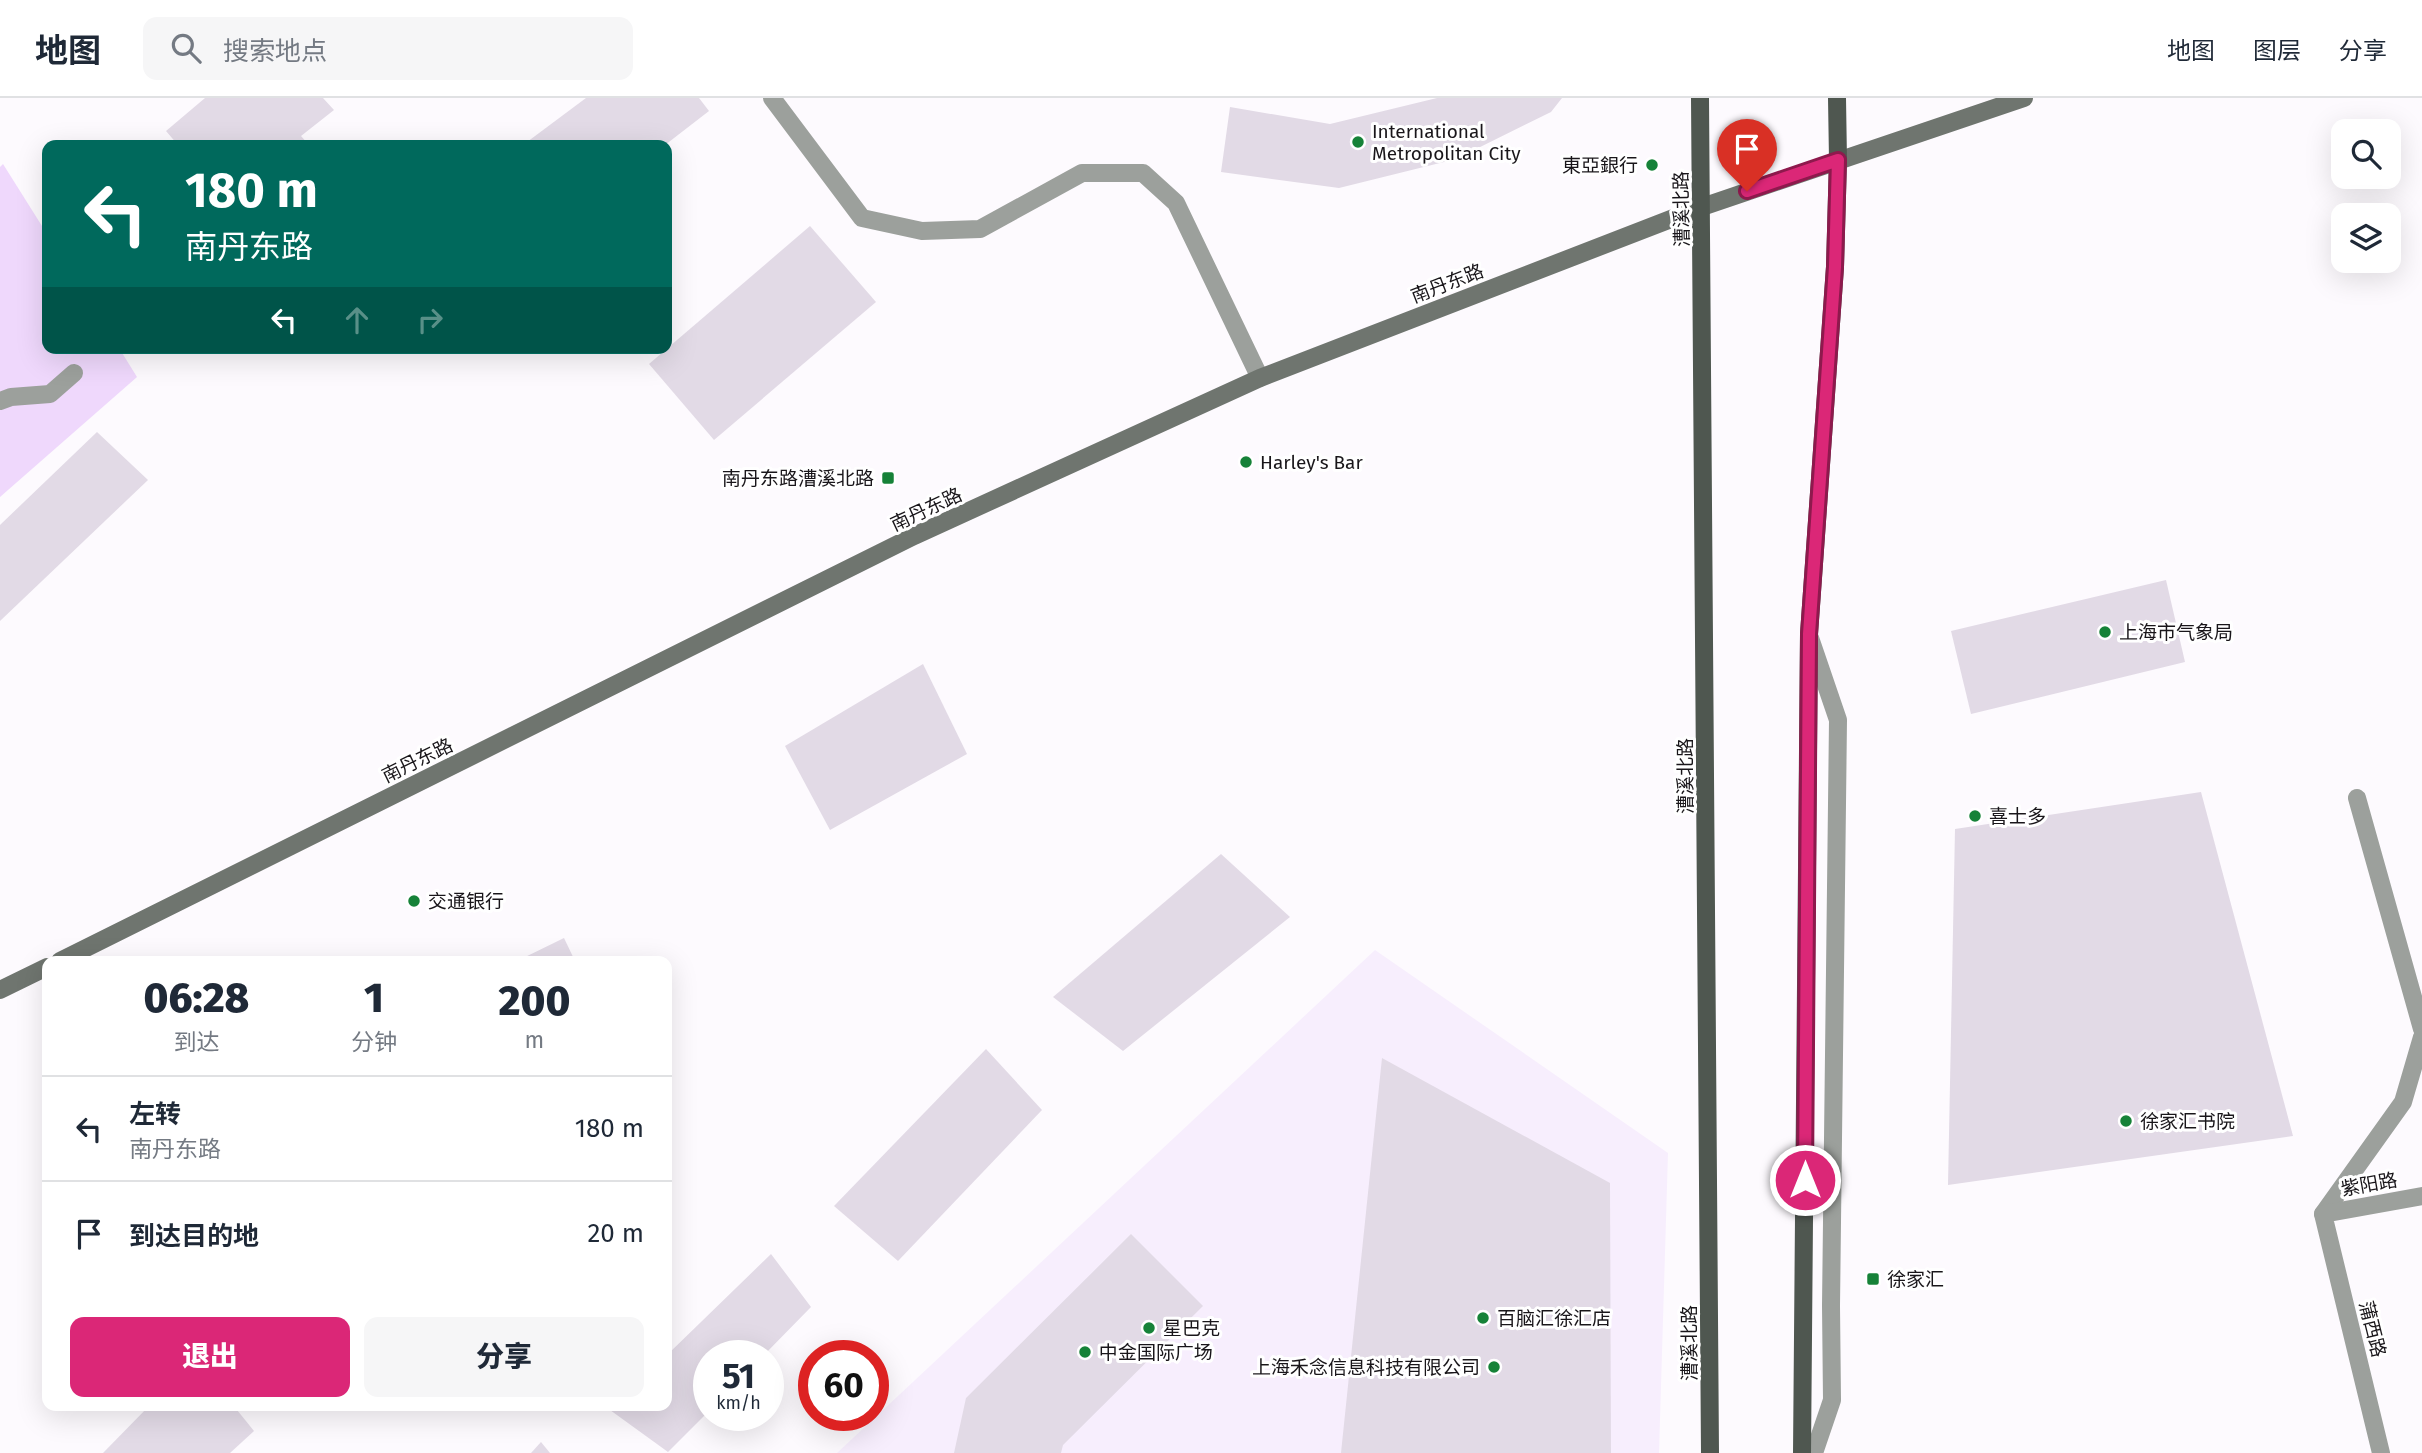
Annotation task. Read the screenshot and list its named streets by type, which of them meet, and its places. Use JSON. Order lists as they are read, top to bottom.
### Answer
{
  "streets": {
    "main road": ["漕溪北路", "南丹东路"],
    "street": ["紫阳路", "蒲西路"]
  },
  "crossings": [
    ["漕溪北路", "南丹东路"],
    ["紫阳路", "蒲西路"]
  ],
  "places": {
    "other": [
      "International Metropolitan City",
      "東亞銀行",
      "Harley's Bar",
      "上海市气象局",
      "喜士多",
      "交通银行",
      "徐家汇书院",
      "百脑汇徐汇店",
      "星巴克",
      "中金国际广场",
      "上海禾念信息科技有限公司"
    ],
    "transit": ["南丹东路漕溪北路", "徐家汇"]
  },
  "page": {
    "header": "地图",
    "search": "搜索地点",
    "nav": ["地图", "图层", "分享"],
    "turn": ["180 m", "南丹东路"],
    "eta": [
      "06:28",
      "到达",
      "1",
      "分钟",
      "200",
      "m"
    ],
    "list": [
      {
        "name": "左转",
        "note": "南丹东路",
        "value": "180 m"
      },
      {
        "name": "到达目的地",
        "value": "20 m"
      }
    ],
    "buttons": ["退出", "分享"],
    "speed": "51 km/h",
    "limit": "60"
  }
}
